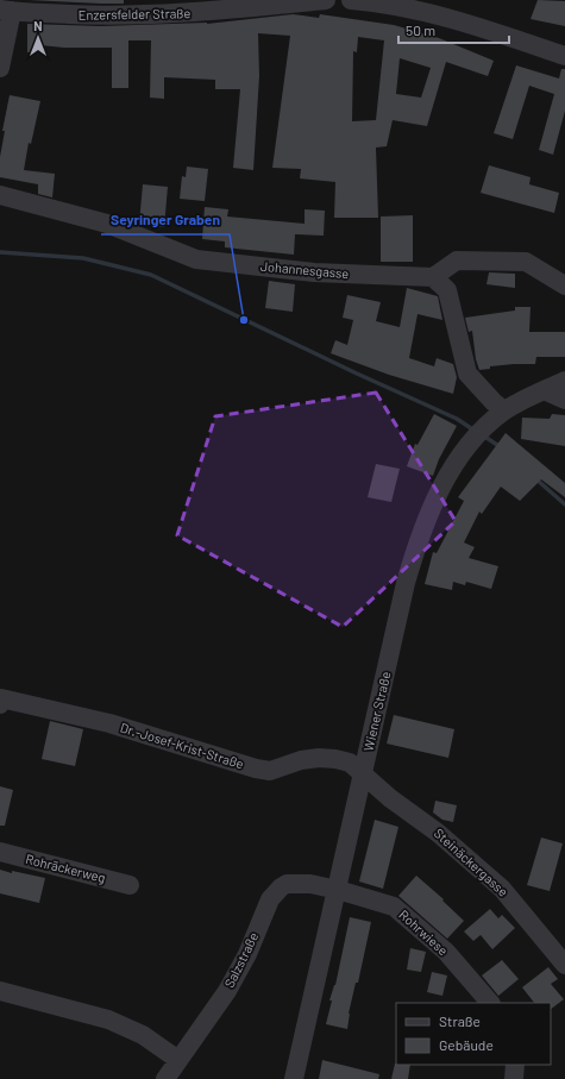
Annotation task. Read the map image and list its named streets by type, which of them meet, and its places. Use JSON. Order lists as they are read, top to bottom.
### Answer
{
  "streets": {
    "street": [
      "Enzersfelder Straße",
      "Johannesgasse",
      "Wiener Straße",
      "Dr.-Josef-Krist-Straße",
      "Steinäckergasse",
      "Rohräckerweg",
      "Rohrwiese",
      "Salzstraße"
    ]
  },
  "crossings": [
    ["Wiener Straße", "Dr.-Josef-Krist-Straße"],
    ["Wiener Straße", "Steinäckergasse"],
    ["Wiener Straße", "Rohrwiese"],
    ["Wiener Straße", "Salzstraße"],
    ["Dr.-Josef-Krist-Straße", "Steinäckergasse"],
    ["Rohrwiese", "Salzstraße"]
  ],
  "places": ["Seyringer Graben"],
  "legend": ["Straße", "Gebäude"],
  "scale_bar": "50 m",
  "north": "top"
}
